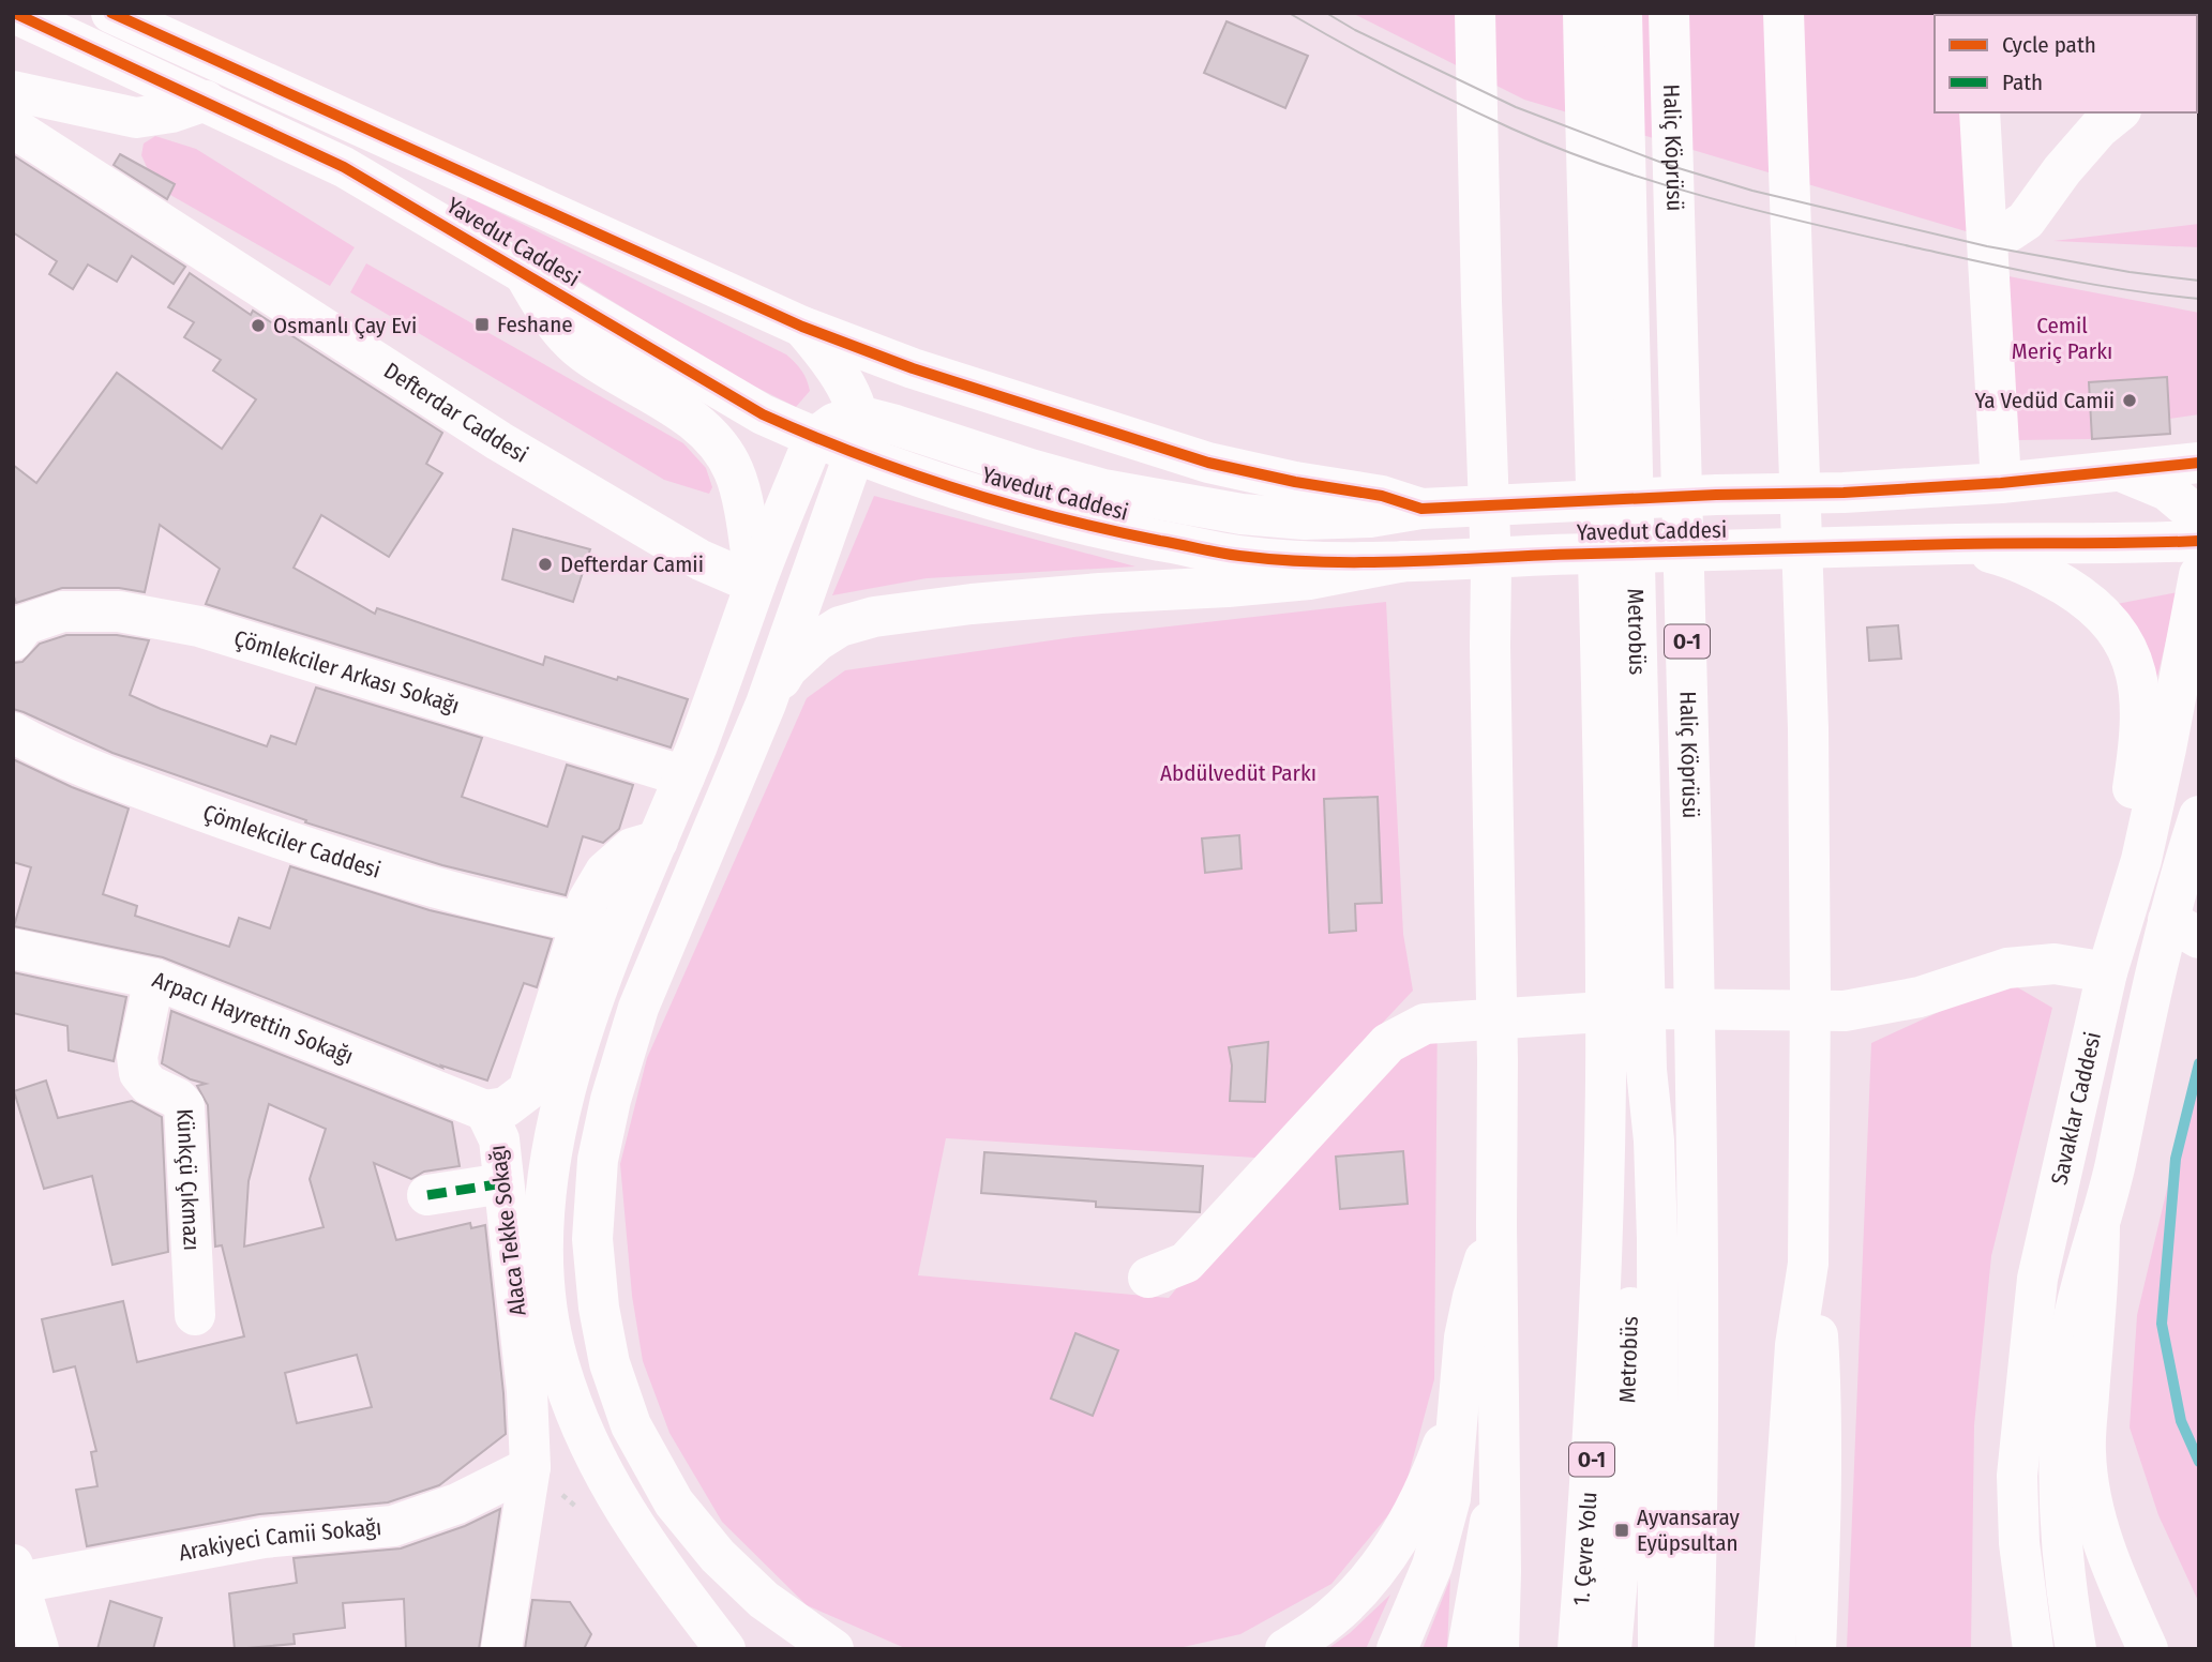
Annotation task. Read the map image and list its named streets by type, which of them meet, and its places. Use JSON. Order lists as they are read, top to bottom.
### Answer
{
  "streets": {
    "main road": [
      "Haliç Köprüsü",
      "Yavedut Caddesi",
      "Defterdar Caddesi",
      "Metrobüs",
      "O-1",
      "Çömlekciler Arkası Sokağı",
      "Çömlekciler Caddesi",
      "Arpacı Hayrettin Sokağı",
      "Savaklar Caddesi",
      "Künkçü Çıkmazı",
      "Alaca Tekke Sokağı",
      "Arakiyeci Camii Sokağı",
      "1. Çevre Yolu"
    ]
  },
  "crossings": [
    ["Arpacı Hayrettin Sokağı", "Künkçü Çıkmazı"],
    ["Arpacı Hayrettin Sokağı", "Alaca Tekke Sokağı"],
    ["Alaca Tekke Sokağı", "Arakiyeci Camii Sokağı"]
  ],
  "parks": ["Cemil Meriç Parkı", "Abdülvedüt Parkı"],
  "places": {
    "transit": ["Feshane", "Ayvansaray Eyüpsultan"],
    "other": ["Osmanlı Çay Evi", "Ya Vedüd Camii", "Defterdar Camii"]
  },
  "legend": ["Cycle path", "Path"]
}
